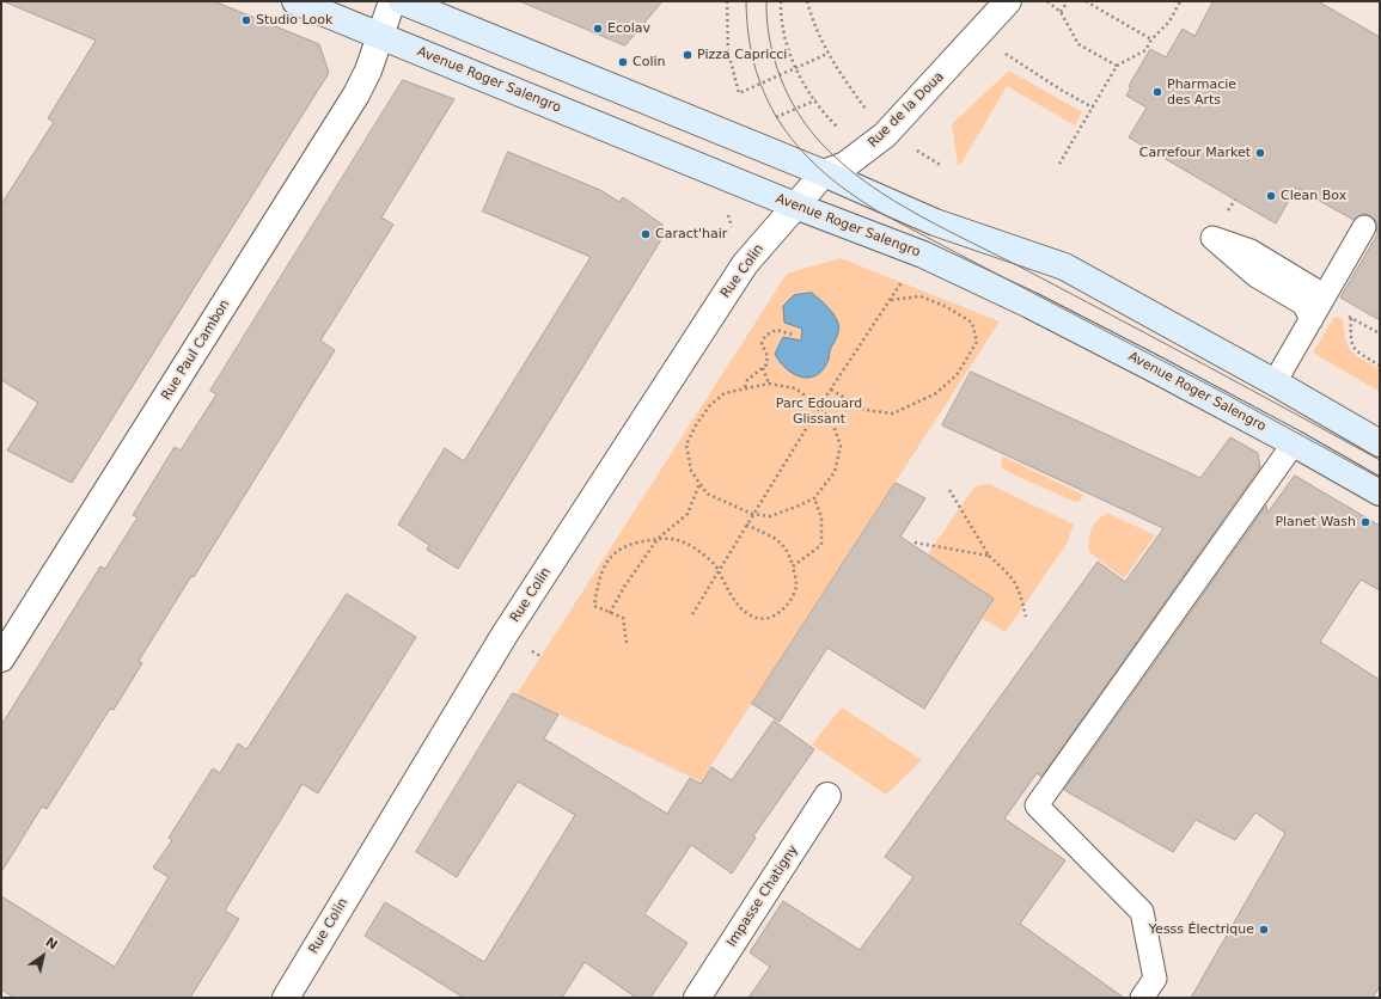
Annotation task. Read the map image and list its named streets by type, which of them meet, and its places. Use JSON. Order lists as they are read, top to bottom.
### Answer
{
  "streets": {
    "main road": ["Avenue Roger Salengro"],
    "street": [
      "Rue de la Doua",
      "Rue Colin",
      "Rue Paul Cambon",
      "Impasse Chatigny"
    ]
  },
  "crossings": [
    ["Avenue Roger Salengro", "Rue de la Doua"],
    ["Avenue Roger Salengro", "Rue Colin"],
    ["Avenue Roger Salengro", "Rue Paul Cambon"],
    ["Rue de la Doua", "Rue Colin"]
  ],
  "parks": ["Parc Edouard Glissant"],
  "places": [
    "Studio Look",
    "Ecolav",
    "Pizza Capricci",
    "Colin",
    "Pharmacie des Arts",
    "Carrefour Market",
    "Clean Box",
    "Caract'hair",
    "Planet Wash",
    "Yesss Électrique"
  ],
  "north": "top right"
}
